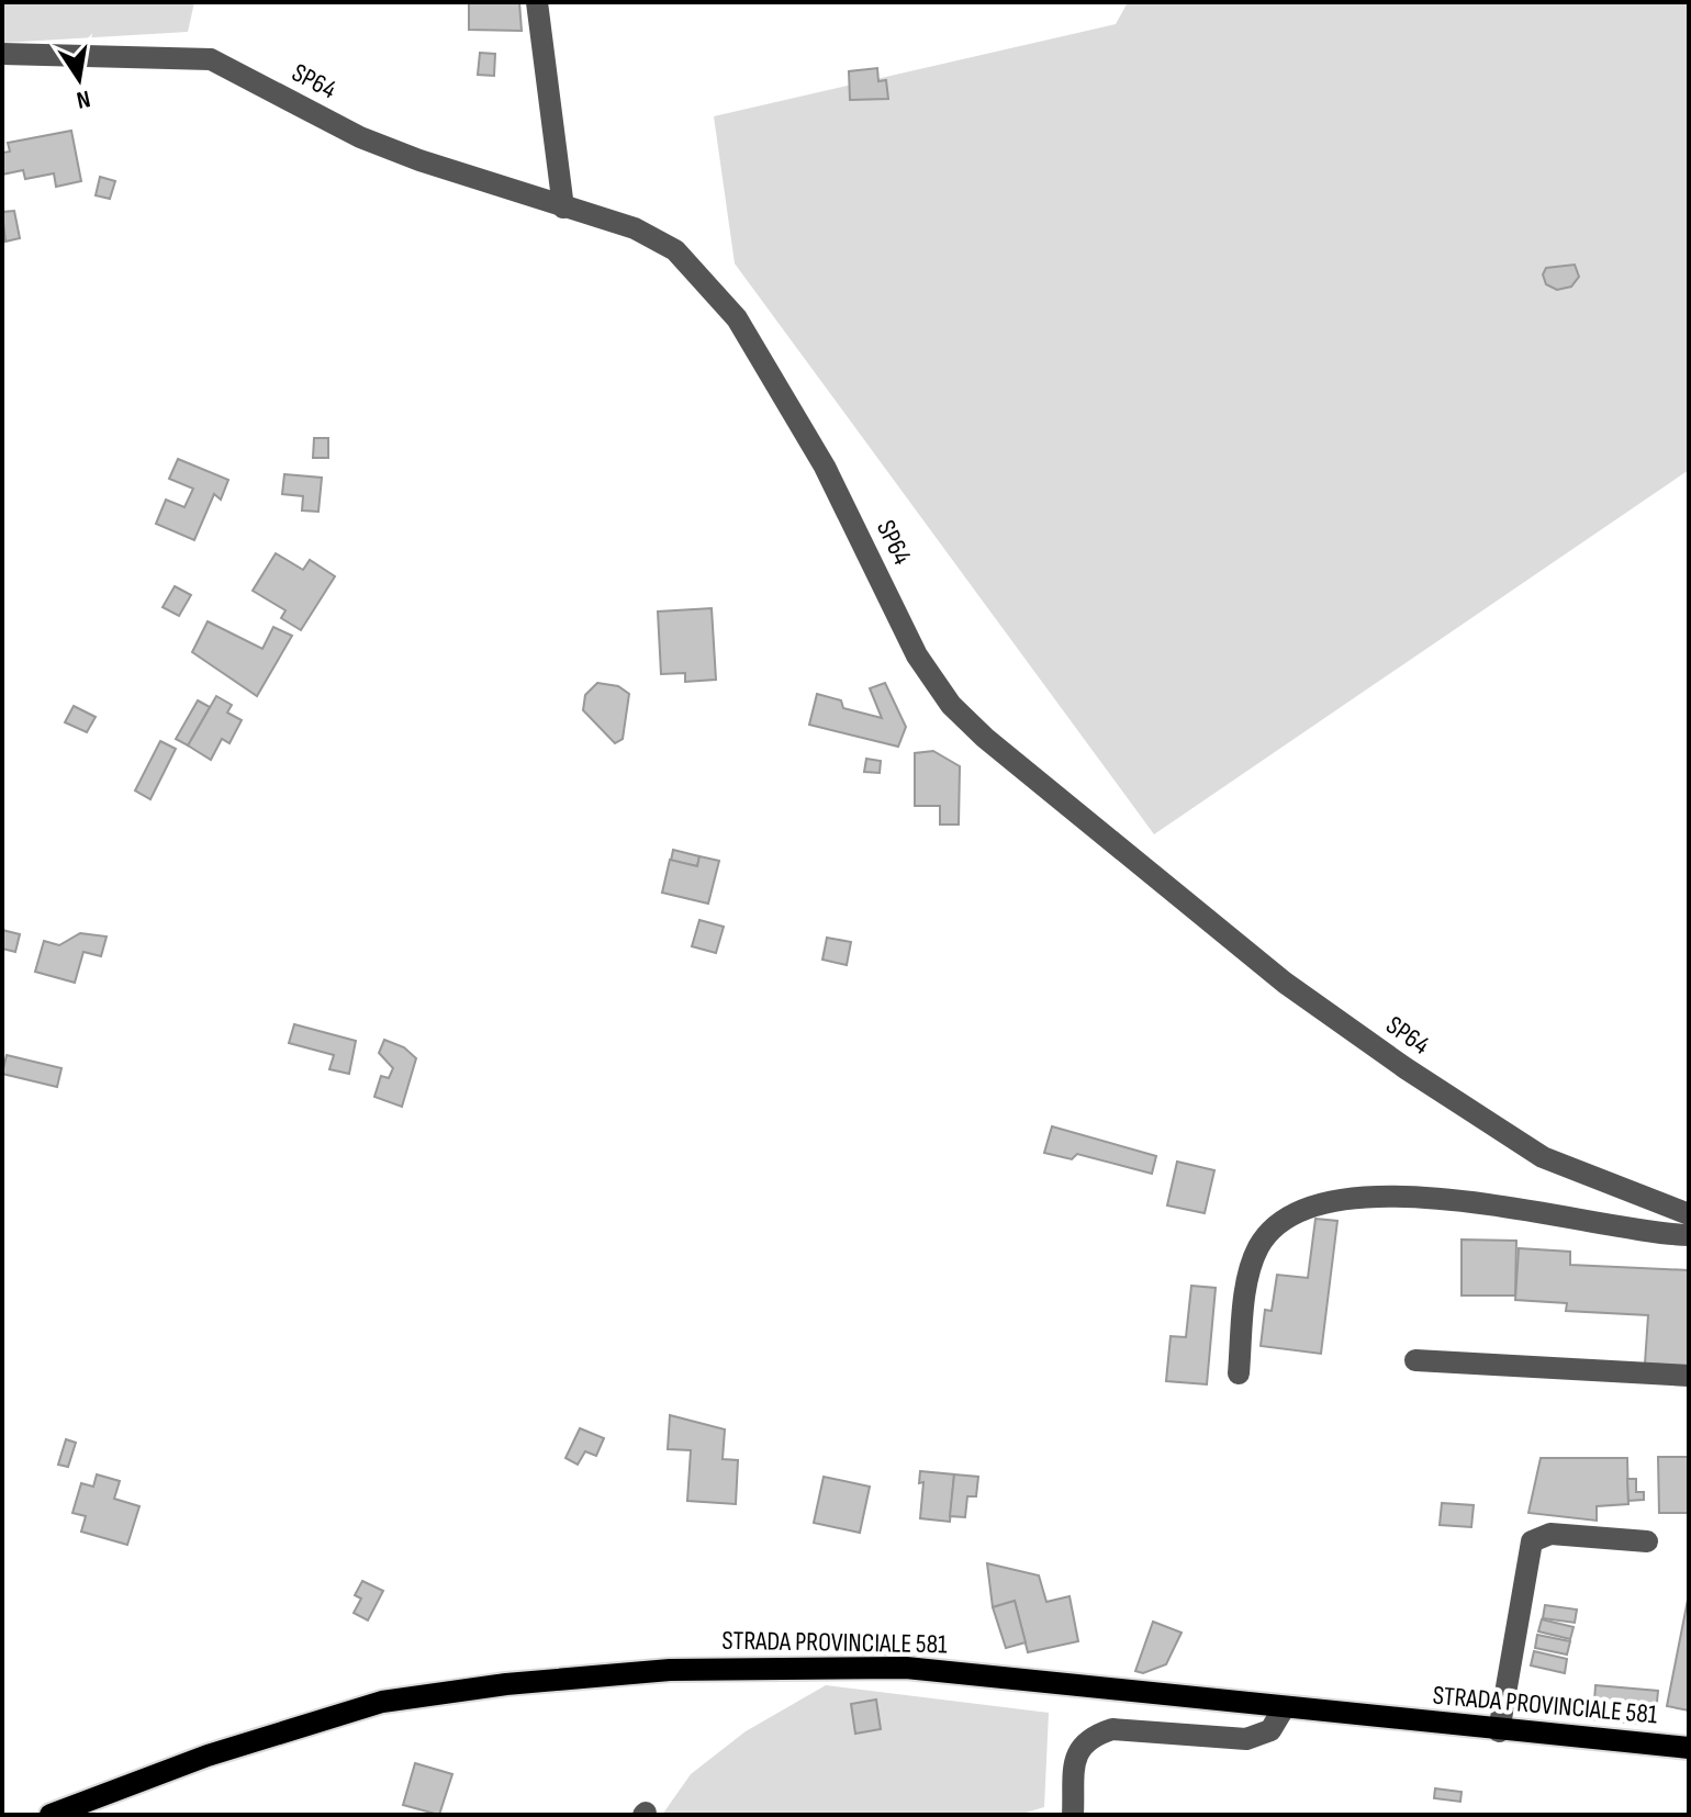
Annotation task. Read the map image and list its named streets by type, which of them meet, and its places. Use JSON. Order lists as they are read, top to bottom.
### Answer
{
  "streets": {
    "main road": ["STRADA PROVINCIALE 581"],
    "street": ["SP64"]
  },
  "north": "bottom"
}
